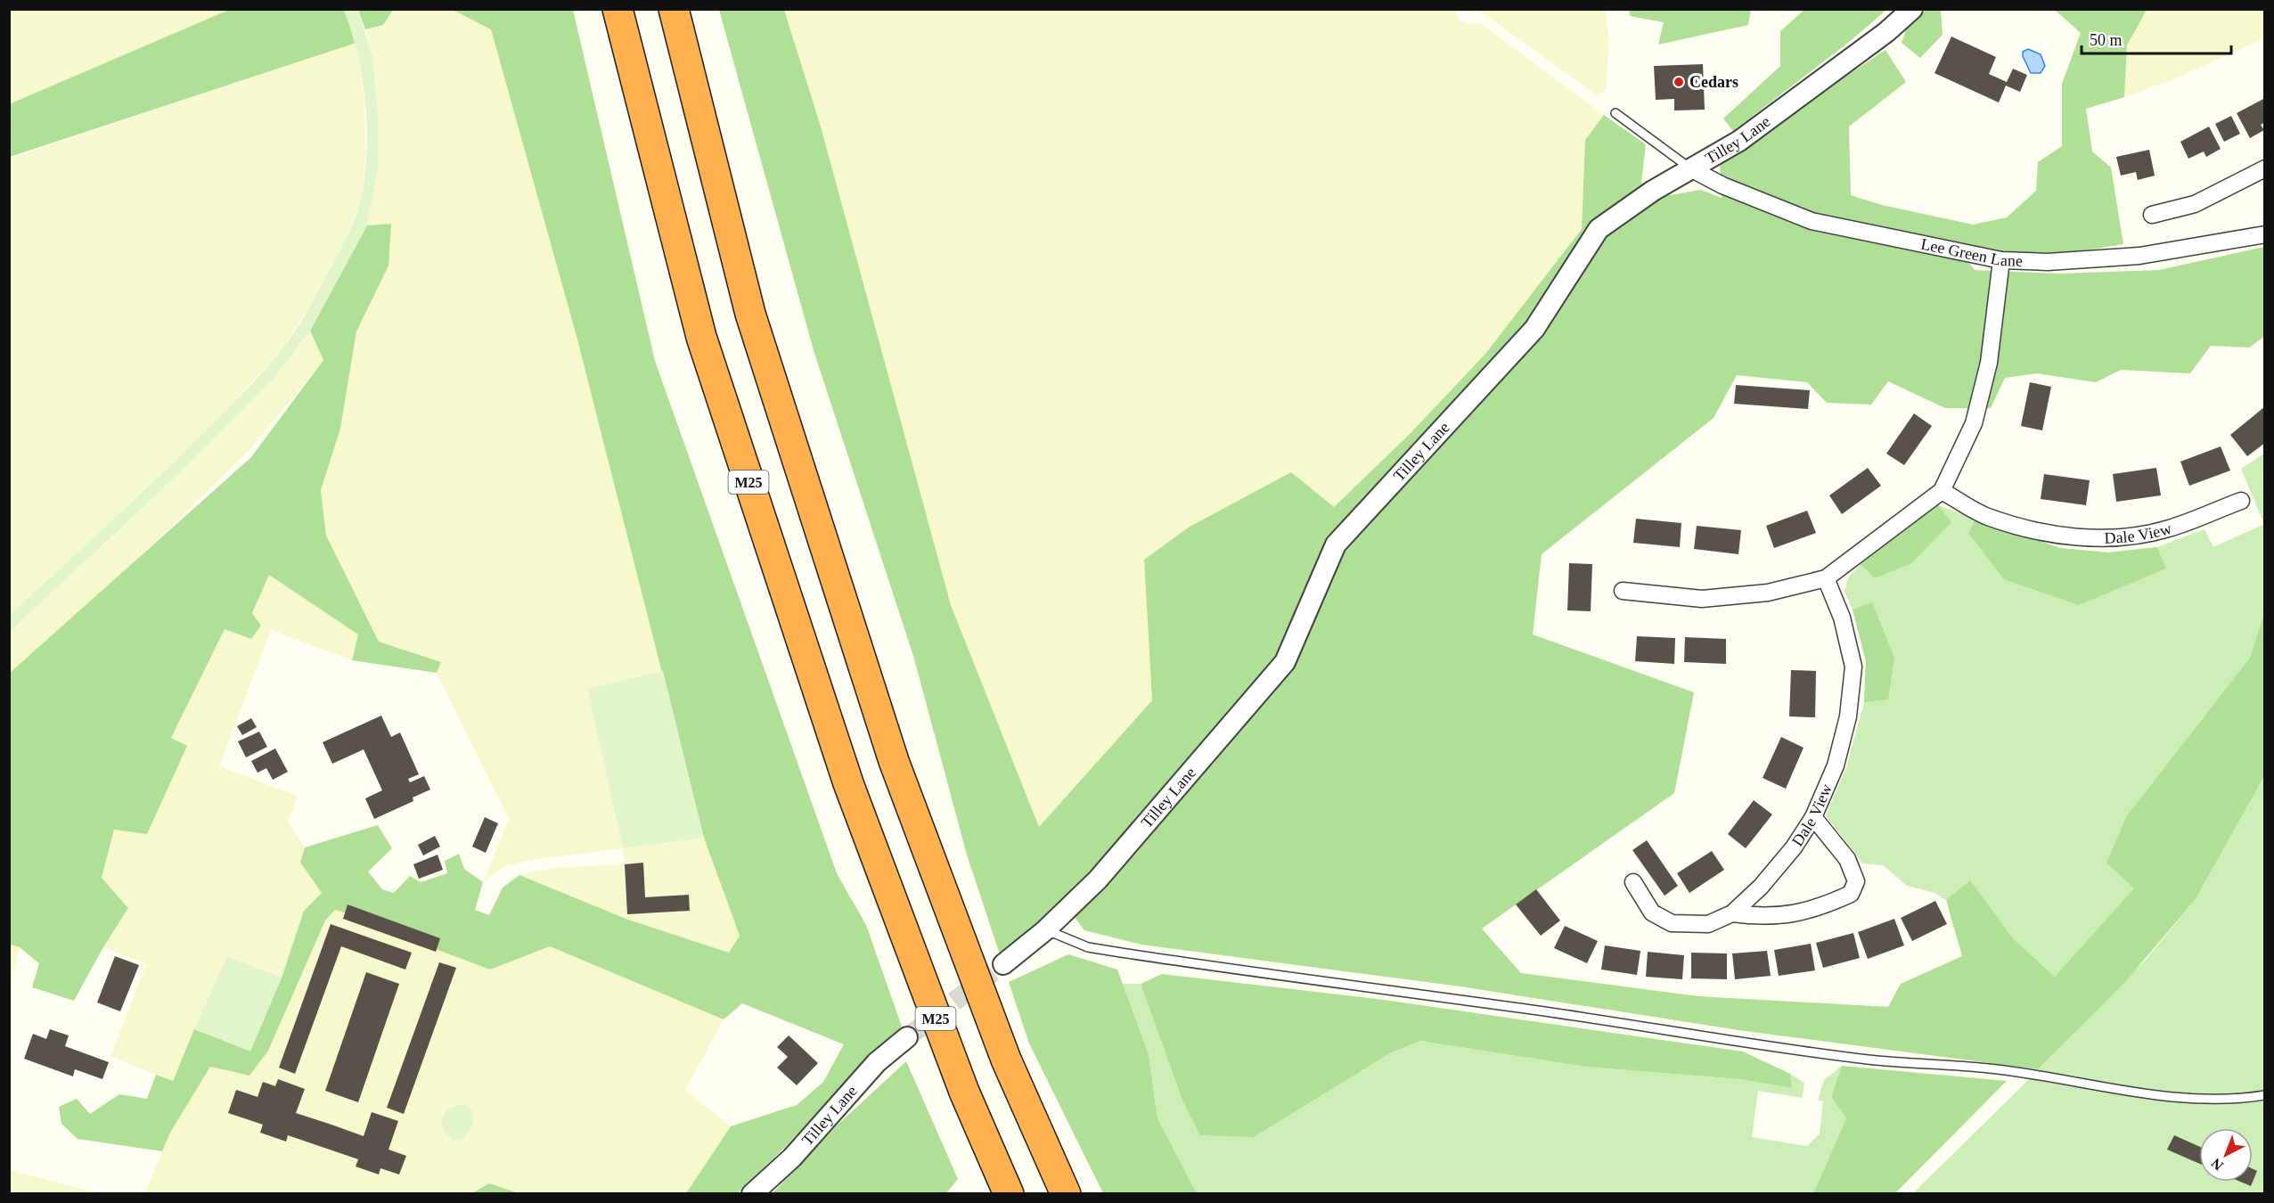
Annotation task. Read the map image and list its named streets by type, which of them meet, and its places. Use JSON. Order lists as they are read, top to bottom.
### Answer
{
  "streets": {
    "highway": ["M25"],
    "street": ["Tilley Lane", "Lee Green Lane", "Dale View"]
  },
  "crossings": [
    ["Tilley Lane", "Lee Green Lane"]
  ],
  "places": ["Cedars"],
  "scale_bar": "50 m",
  "north": "bottom left"
}
